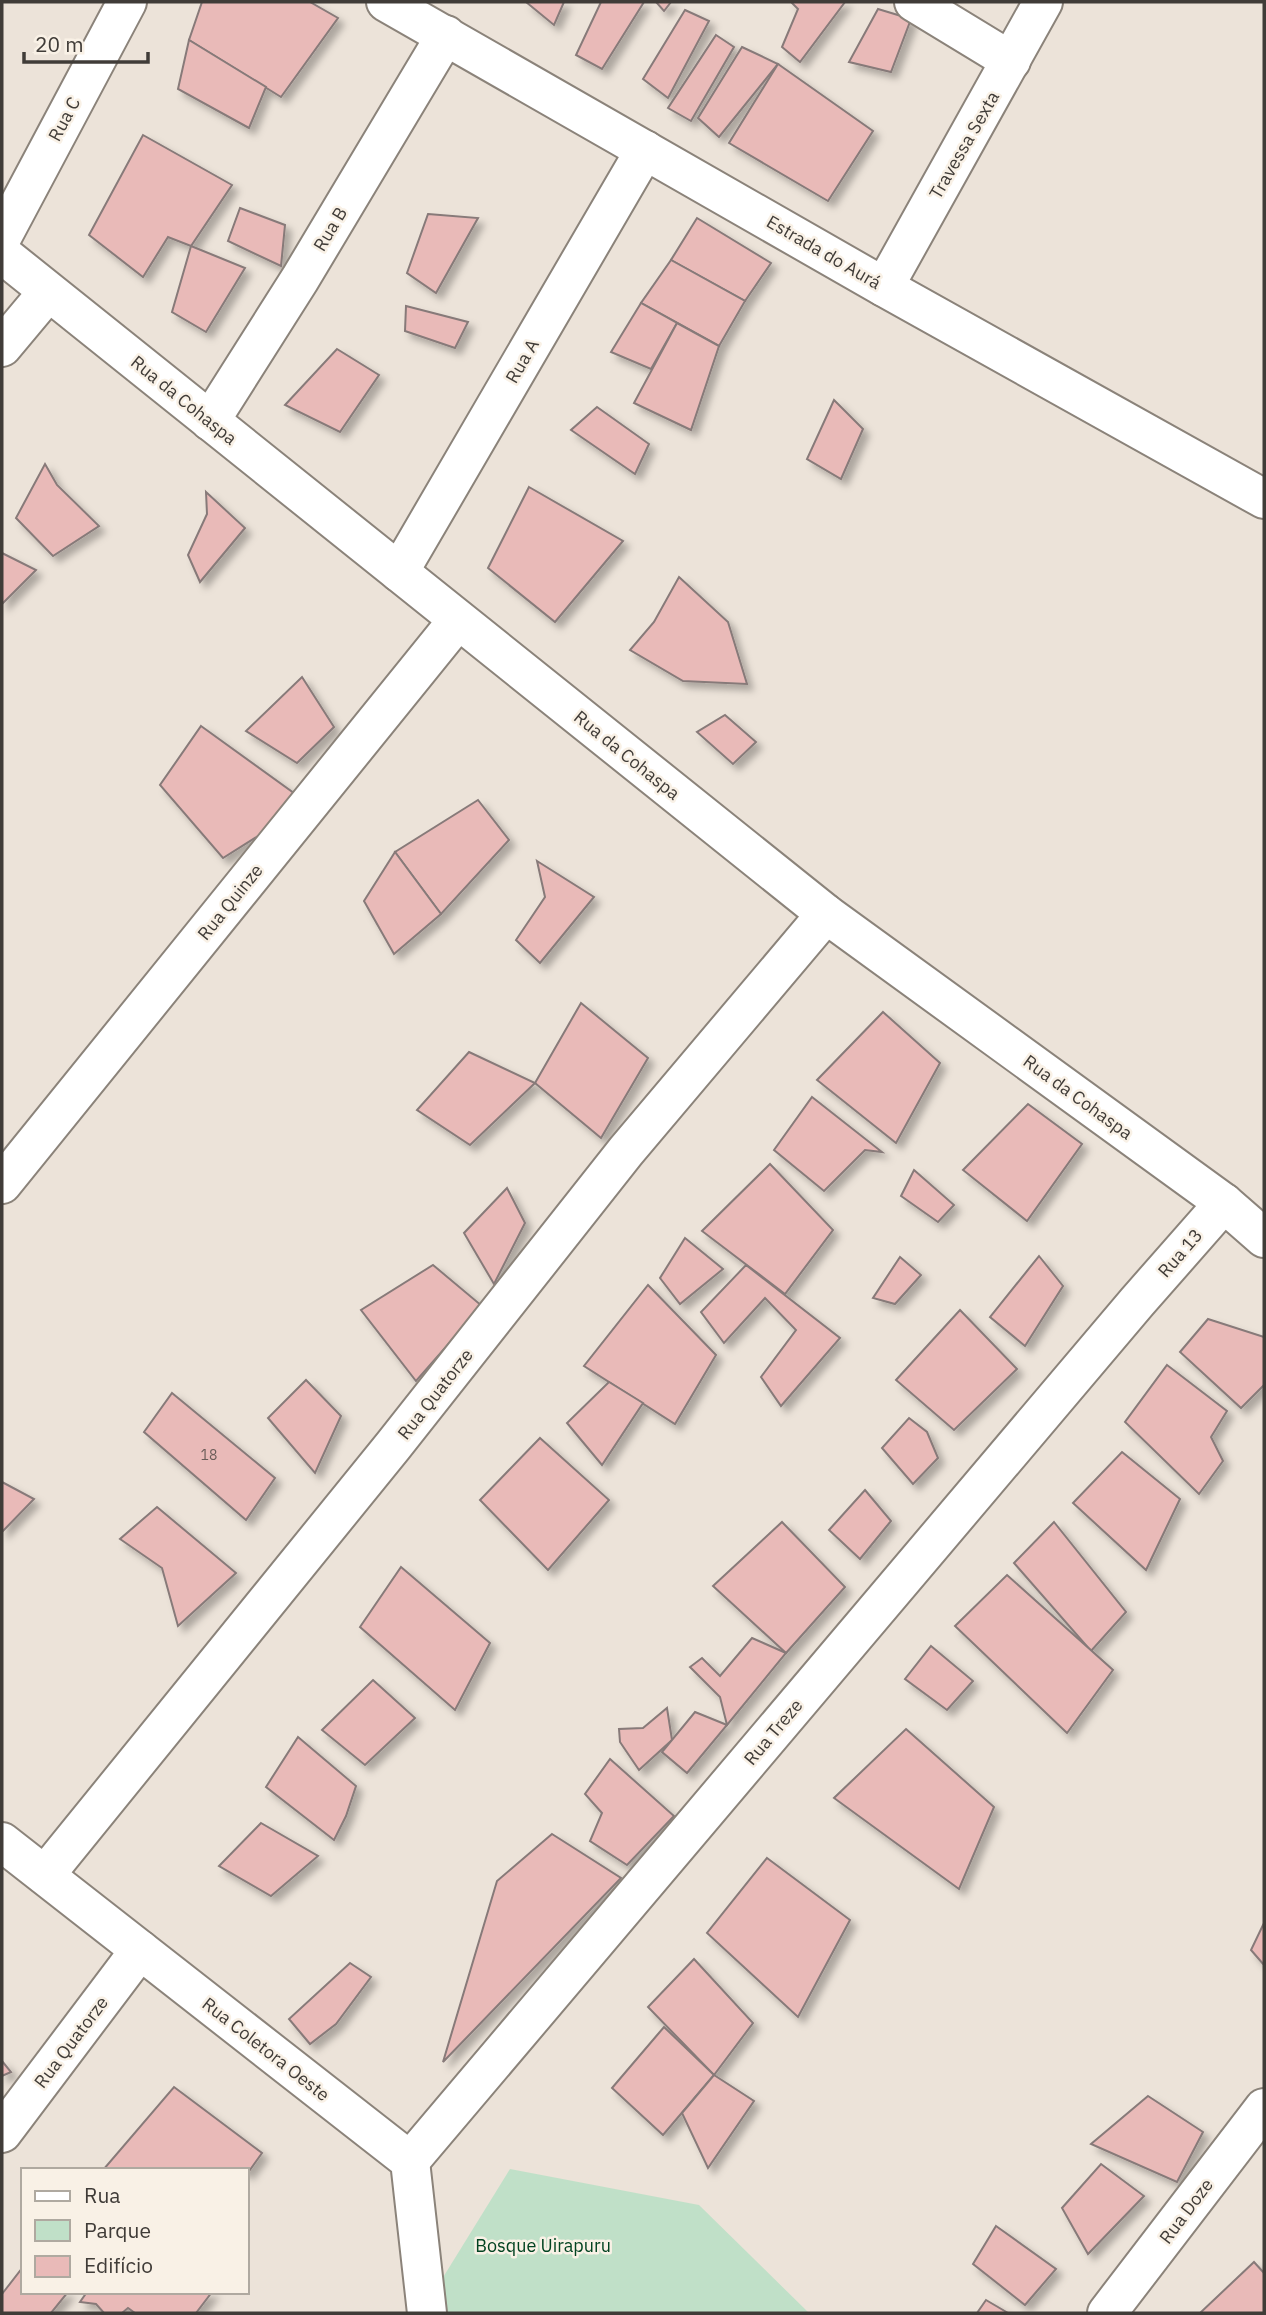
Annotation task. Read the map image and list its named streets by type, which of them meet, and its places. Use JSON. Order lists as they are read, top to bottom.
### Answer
{
  "streets": {
    "street": [
      "Rua C",
      "Travessa Sexta",
      "Rua B",
      "Estrada do Aurá",
      "Rua A",
      "Rua da Cohaspa",
      "Rua Quinze",
      "Rua 13",
      "Rua Quatorze",
      "Rua Treze",
      "Rua Coletora Oeste",
      "Rua Doze"
    ]
  },
  "crossings": [
    ["Travessa Sexta", "Estrada do Aurá"],
    ["Rua B", "Estrada do Aurá"],
    ["Rua B", "Rua da Cohaspa"],
    ["Estrada do Aurá", "Rua A"],
    ["Rua A", "Rua da Cohaspa"],
    ["Rua da Cohaspa", "Rua Quinze"],
    ["Rua da Cohaspa", "Rua 13"],
    ["Rua da Cohaspa", "Rua Quatorze"],
    ["Rua 13", "Rua Treze"],
    ["Rua Quatorze", "Rua Coletora Oeste"],
    ["Rua Treze", "Rua Coletora Oeste"]
  ],
  "parks": ["Bosque Uirapuru"],
  "house_numbers": ["18"],
  "legend": ["Rua", "Parque", "Edifício"],
  "scale_bar": "20 m"
}
